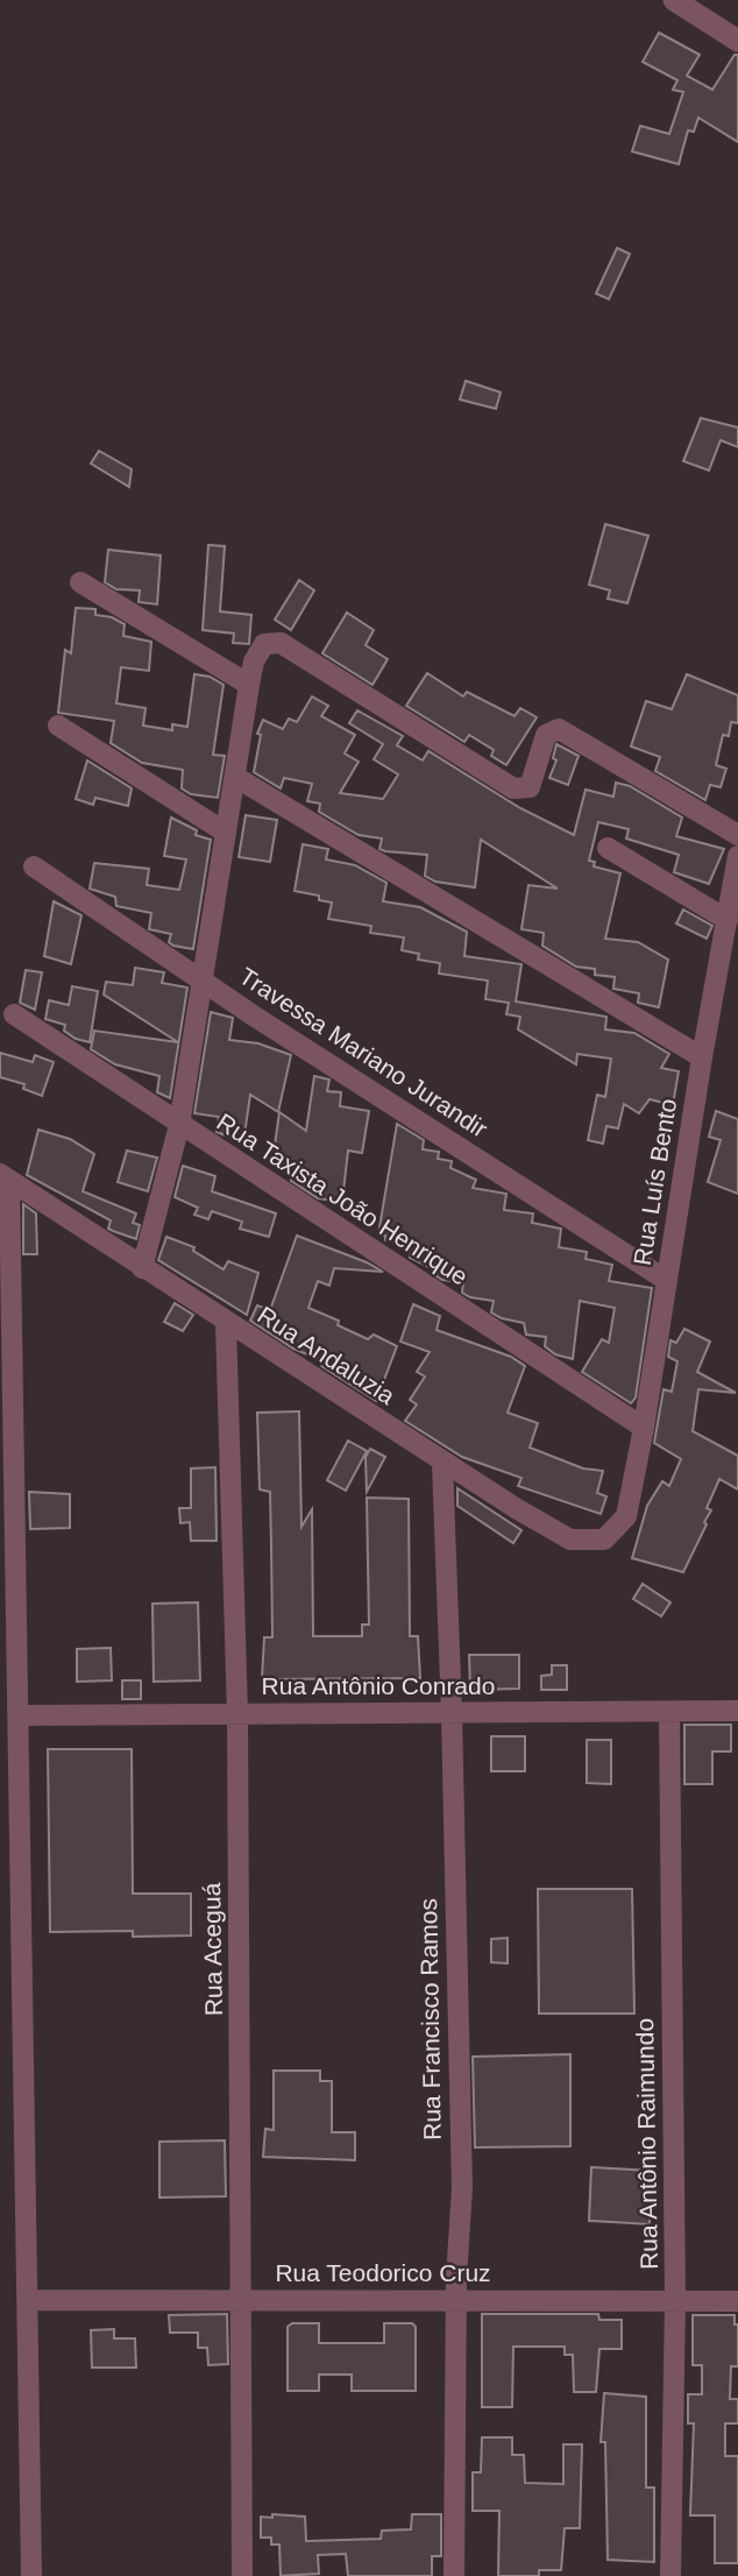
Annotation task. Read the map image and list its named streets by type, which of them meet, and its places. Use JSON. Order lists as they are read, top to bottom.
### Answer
{
  "streets": {
    "street": [
      "Travessa Mariano Jurandir",
      "Rua Luís Bento",
      "Rua Taxista João Henrique",
      "Rua Andaluzia",
      "Rua Antônio Conrado",
      "Rua Aceguá",
      "Rua Francisco Ramos",
      "Rua Antônio Raimundo",
      "Rua Teodorico Cruz"
    ]
  },
  "crossings": [
    ["Travessa Mariano Jurandir", "Rua Luís Bento"],
    ["Rua Luís Bento", "Rua Taxista João Henrique"],
    ["Rua Luís Bento", "Rua Andaluzia"],
    ["Rua Andaluzia", "Rua Aceguá"],
    ["Rua Andaluzia", "Rua Francisco Ramos"],
    ["Rua Antônio Conrado", "Rua Aceguá"],
    ["Rua Antônio Conrado", "Rua Francisco Ramos"],
    ["Rua Antônio Conrado", "Rua Antônio Raimundo"],
    ["Rua Aceguá", "Rua Teodorico Cruz"],
    ["Rua Francisco Ramos", "Rua Teodorico Cruz"],
    ["Rua Antônio Raimundo", "Rua Teodorico Cruz"]
  ]
}
